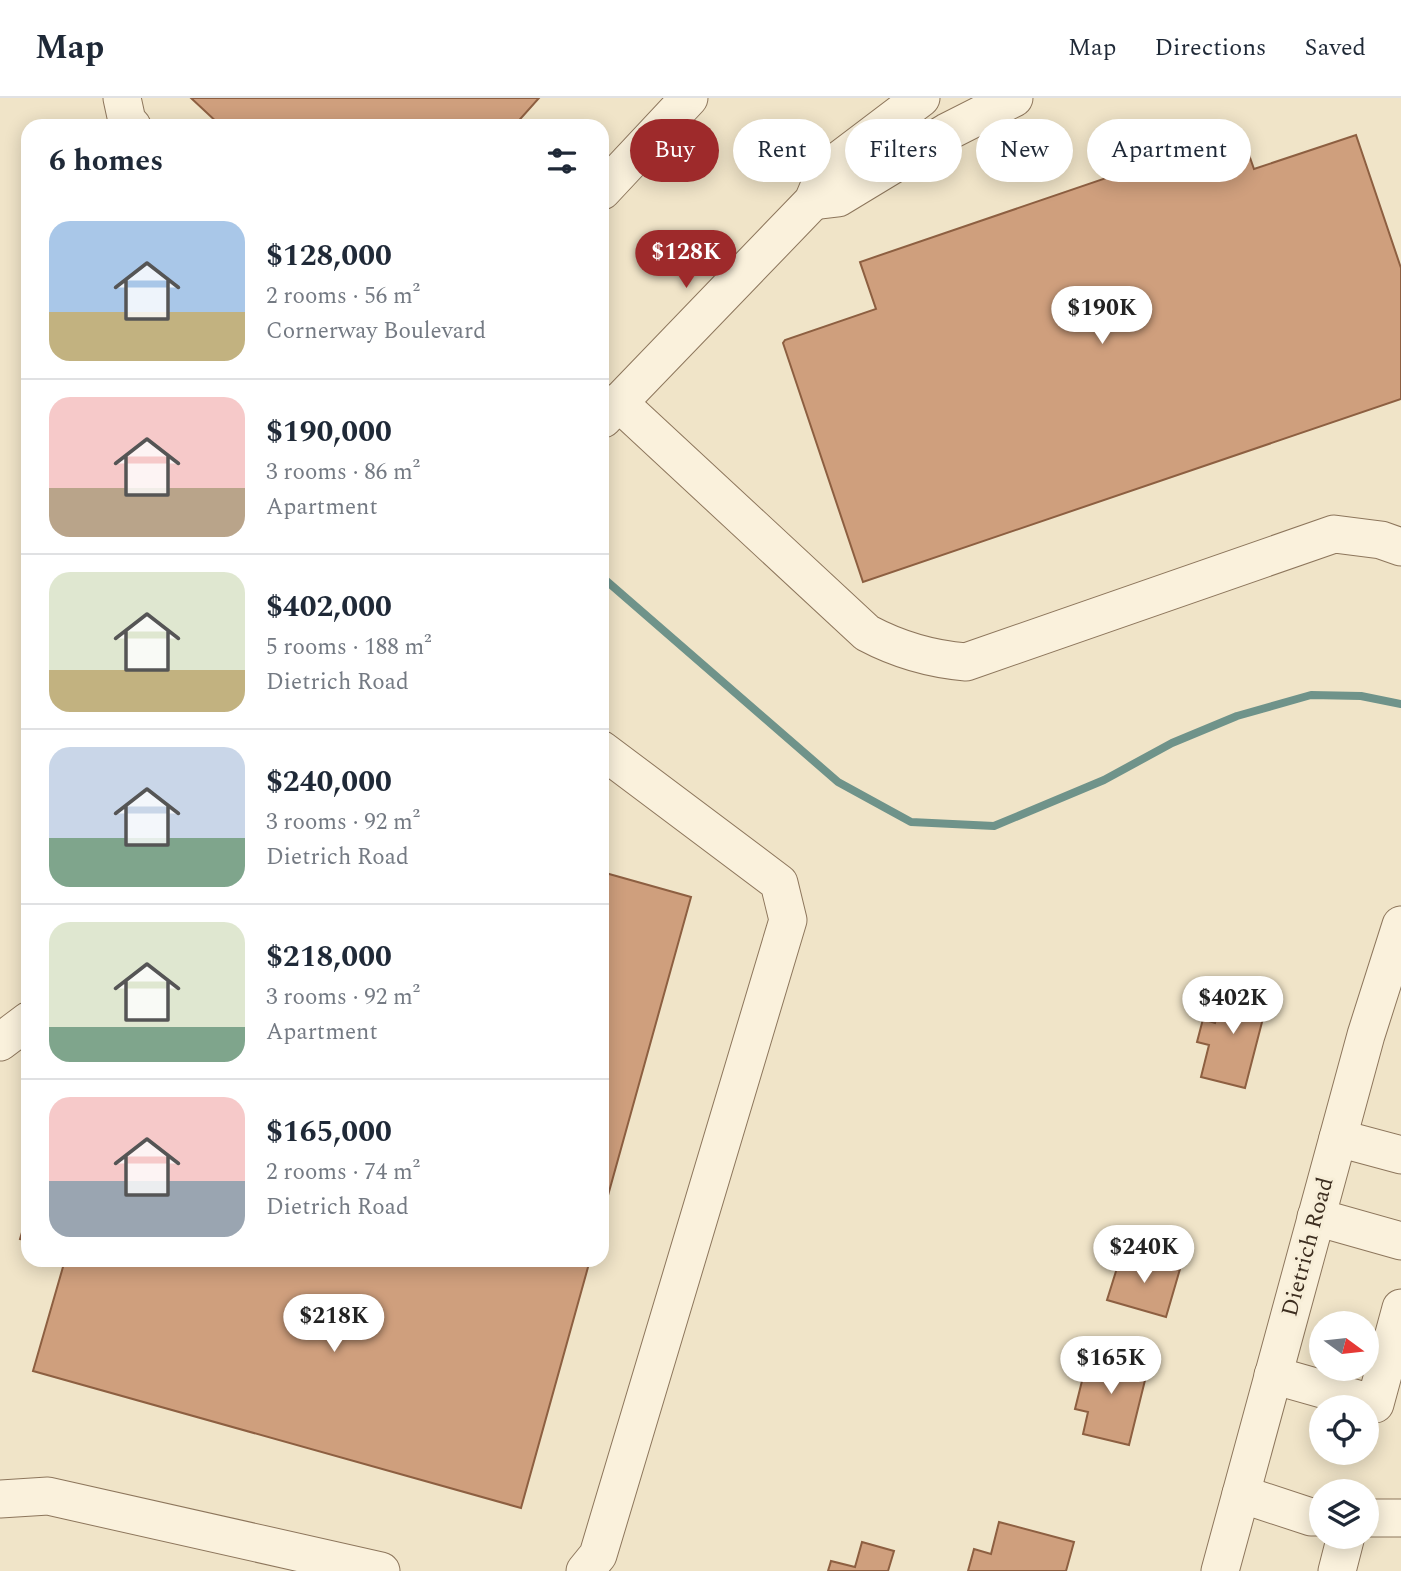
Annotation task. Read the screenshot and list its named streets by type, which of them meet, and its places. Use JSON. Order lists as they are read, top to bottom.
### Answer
{
  "streets": {
    "street": ["Dietrich Road"]
  },
  "north": "right",
  "page": {
    "header": "Map",
    "nav": ["Map", "Directions", "Saved"],
    "chip": [
      "Buy",
      "Rent",
      "Filters",
      "New",
      "Apartment"
    ],
    "heading": "6 homes",
    "list": [
      {
        "name": "$128,000",
        "note": "2 rooms · 56 m² · Cornerway Boulevard"
      },
      {
        "name": "$190,000",
        "note": "3 rooms · 86 m² · Apartment"
      },
      {
        "name": "$402,000",
        "note": "5 rooms · 188 m² · Dietrich Road"
      },
      {
        "name": "$240,000",
        "note": "3 rooms · 92 m² · Dietrich Road"
      },
      {
        "name": "$218,000",
        "note": "3 rooms · 92 m² · Apartment"
      },
      {
        "name": "$165,000",
        "note": "2 rooms · 74 m² · Dietrich Road"
      }
    ],
    "price": [
      "$128K",
      "$190K",
      "$402K",
      "$240K",
      "$218K",
      "$165K"
    ]
  }
}
